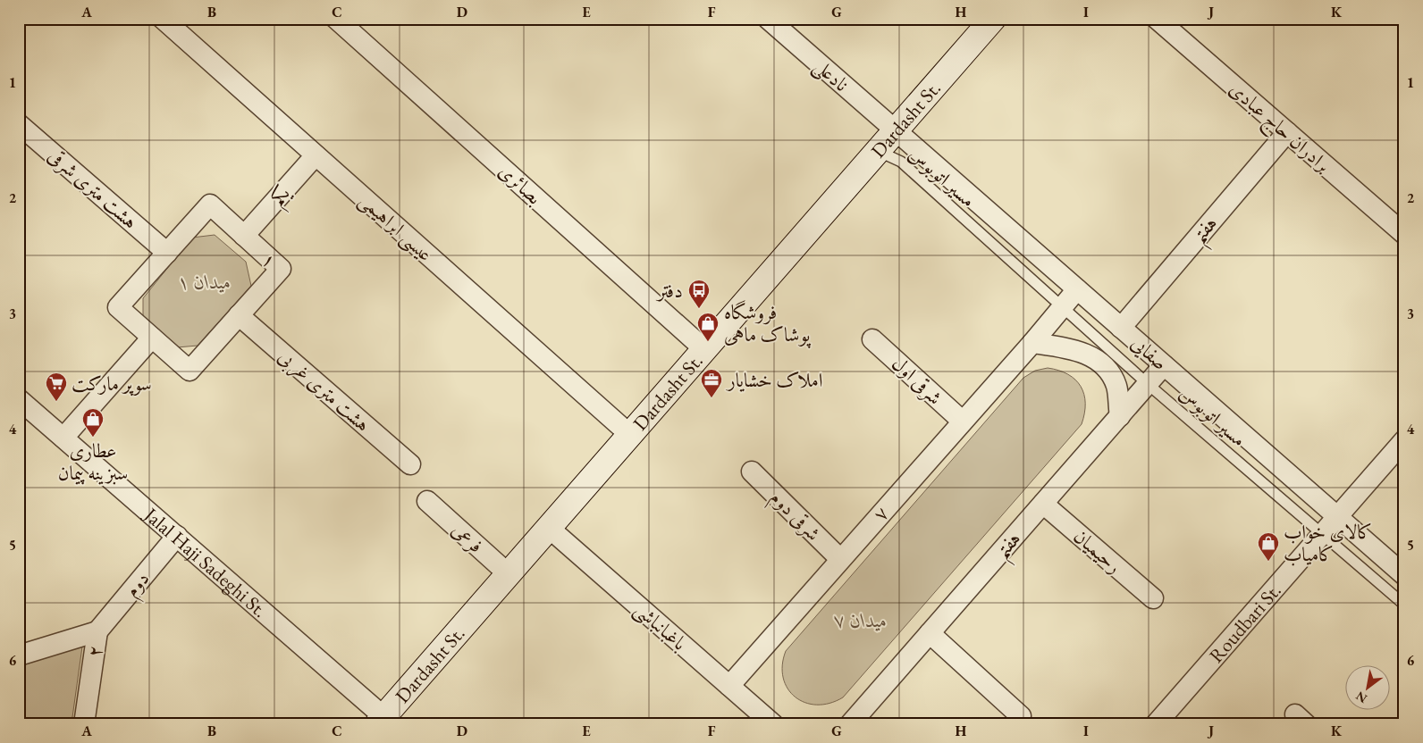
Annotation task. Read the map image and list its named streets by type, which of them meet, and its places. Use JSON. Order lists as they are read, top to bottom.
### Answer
{
  "streets": {
    "main road": ["Dardasht St."],
    "street": [
      "نادعلی",
      "برادران حاج عبادی",
      "بصائری",
      "هشت متری شرقی",
      "یکم",
      "عیسی ابراهیمی",
      "هفتم",
      "۱",
      "صفایی",
      "شرقی اول",
      "هشت متری غربی",
      "۷",
      "شرقی دوم",
      "فرعی",
      "رحیمیان",
      "Jalal Haji Sadeghi St.",
      "دوم",
      "Roudbari St.",
      "باغبانباشی",
      "۲"
    ],
    "lane": ["مسیر اتوبوس"]
  },
  "crossings": [
    ["نادعلی", "Dardasht St."],
    ["نادعلی", "صفایی"],
    ["Dardasht St.", "مسیر اتوبوس"],
    ["Dardasht St.", "بصائری"],
    ["Dardasht St.", "عیسی ابراهیمی"],
    ["Dardasht St.", "صفایی"],
    ["Dardasht St.", "فرعی"],
    ["Dardasht St.", "Jalal Haji Sadeghi St."],
    ["Dardasht St.", "باغبانباشی"],
    ["برادران حاج عبادی", "هفتم"],
    ["مسیر اتوبوس", "هفتم"],
    ["مسیر اتوبوس", "۷"],
    ["مسیر اتوبوس", "Roudbari St."],
    ["هشت متری شرقی", "۱"],
    ["یکم", "عیسی ابراهیمی"],
    ["یکم", "۱"],
    ["هفتم", "صفایی"],
    ["هفتم", "رحیمیان"],
    ["۱", "هشت متری غربی"],
    ["صفایی", "۷"],
    ["صفایی", "Roudbari St."],
    ["شرقی اول", "۷"],
    ["۷", "شرقی دوم"],
    ["۷", "باغبانباشی"],
    ["Jalal Haji Sadeghi St.", "دوم"],
    ["دوم", "۲"]
  ],
  "parks": ["میدان ۱", "میدان ۷"],
  "places": {
    "bus stop": ["دفتر"],
    "shop": ["فروشگاه پوشاک ماهی", "عطاری سبزینه پیمان", "کالای خواب کامیاب"],
    "office": ["املاک خشایار"],
    "supermarket": ["سوپر مارکت"]
  },
  "north": "bottom left",
  "grid": {
    "columns": [
      "A",
      "B",
      "C",
      "D",
      "E",
      "F",
      "G",
      "H",
      "I",
      "J",
      "K"
    ],
    "rows": [
      "1",
      "2",
      "3",
      "4",
      "5",
      "6"
    ]
  }
}
